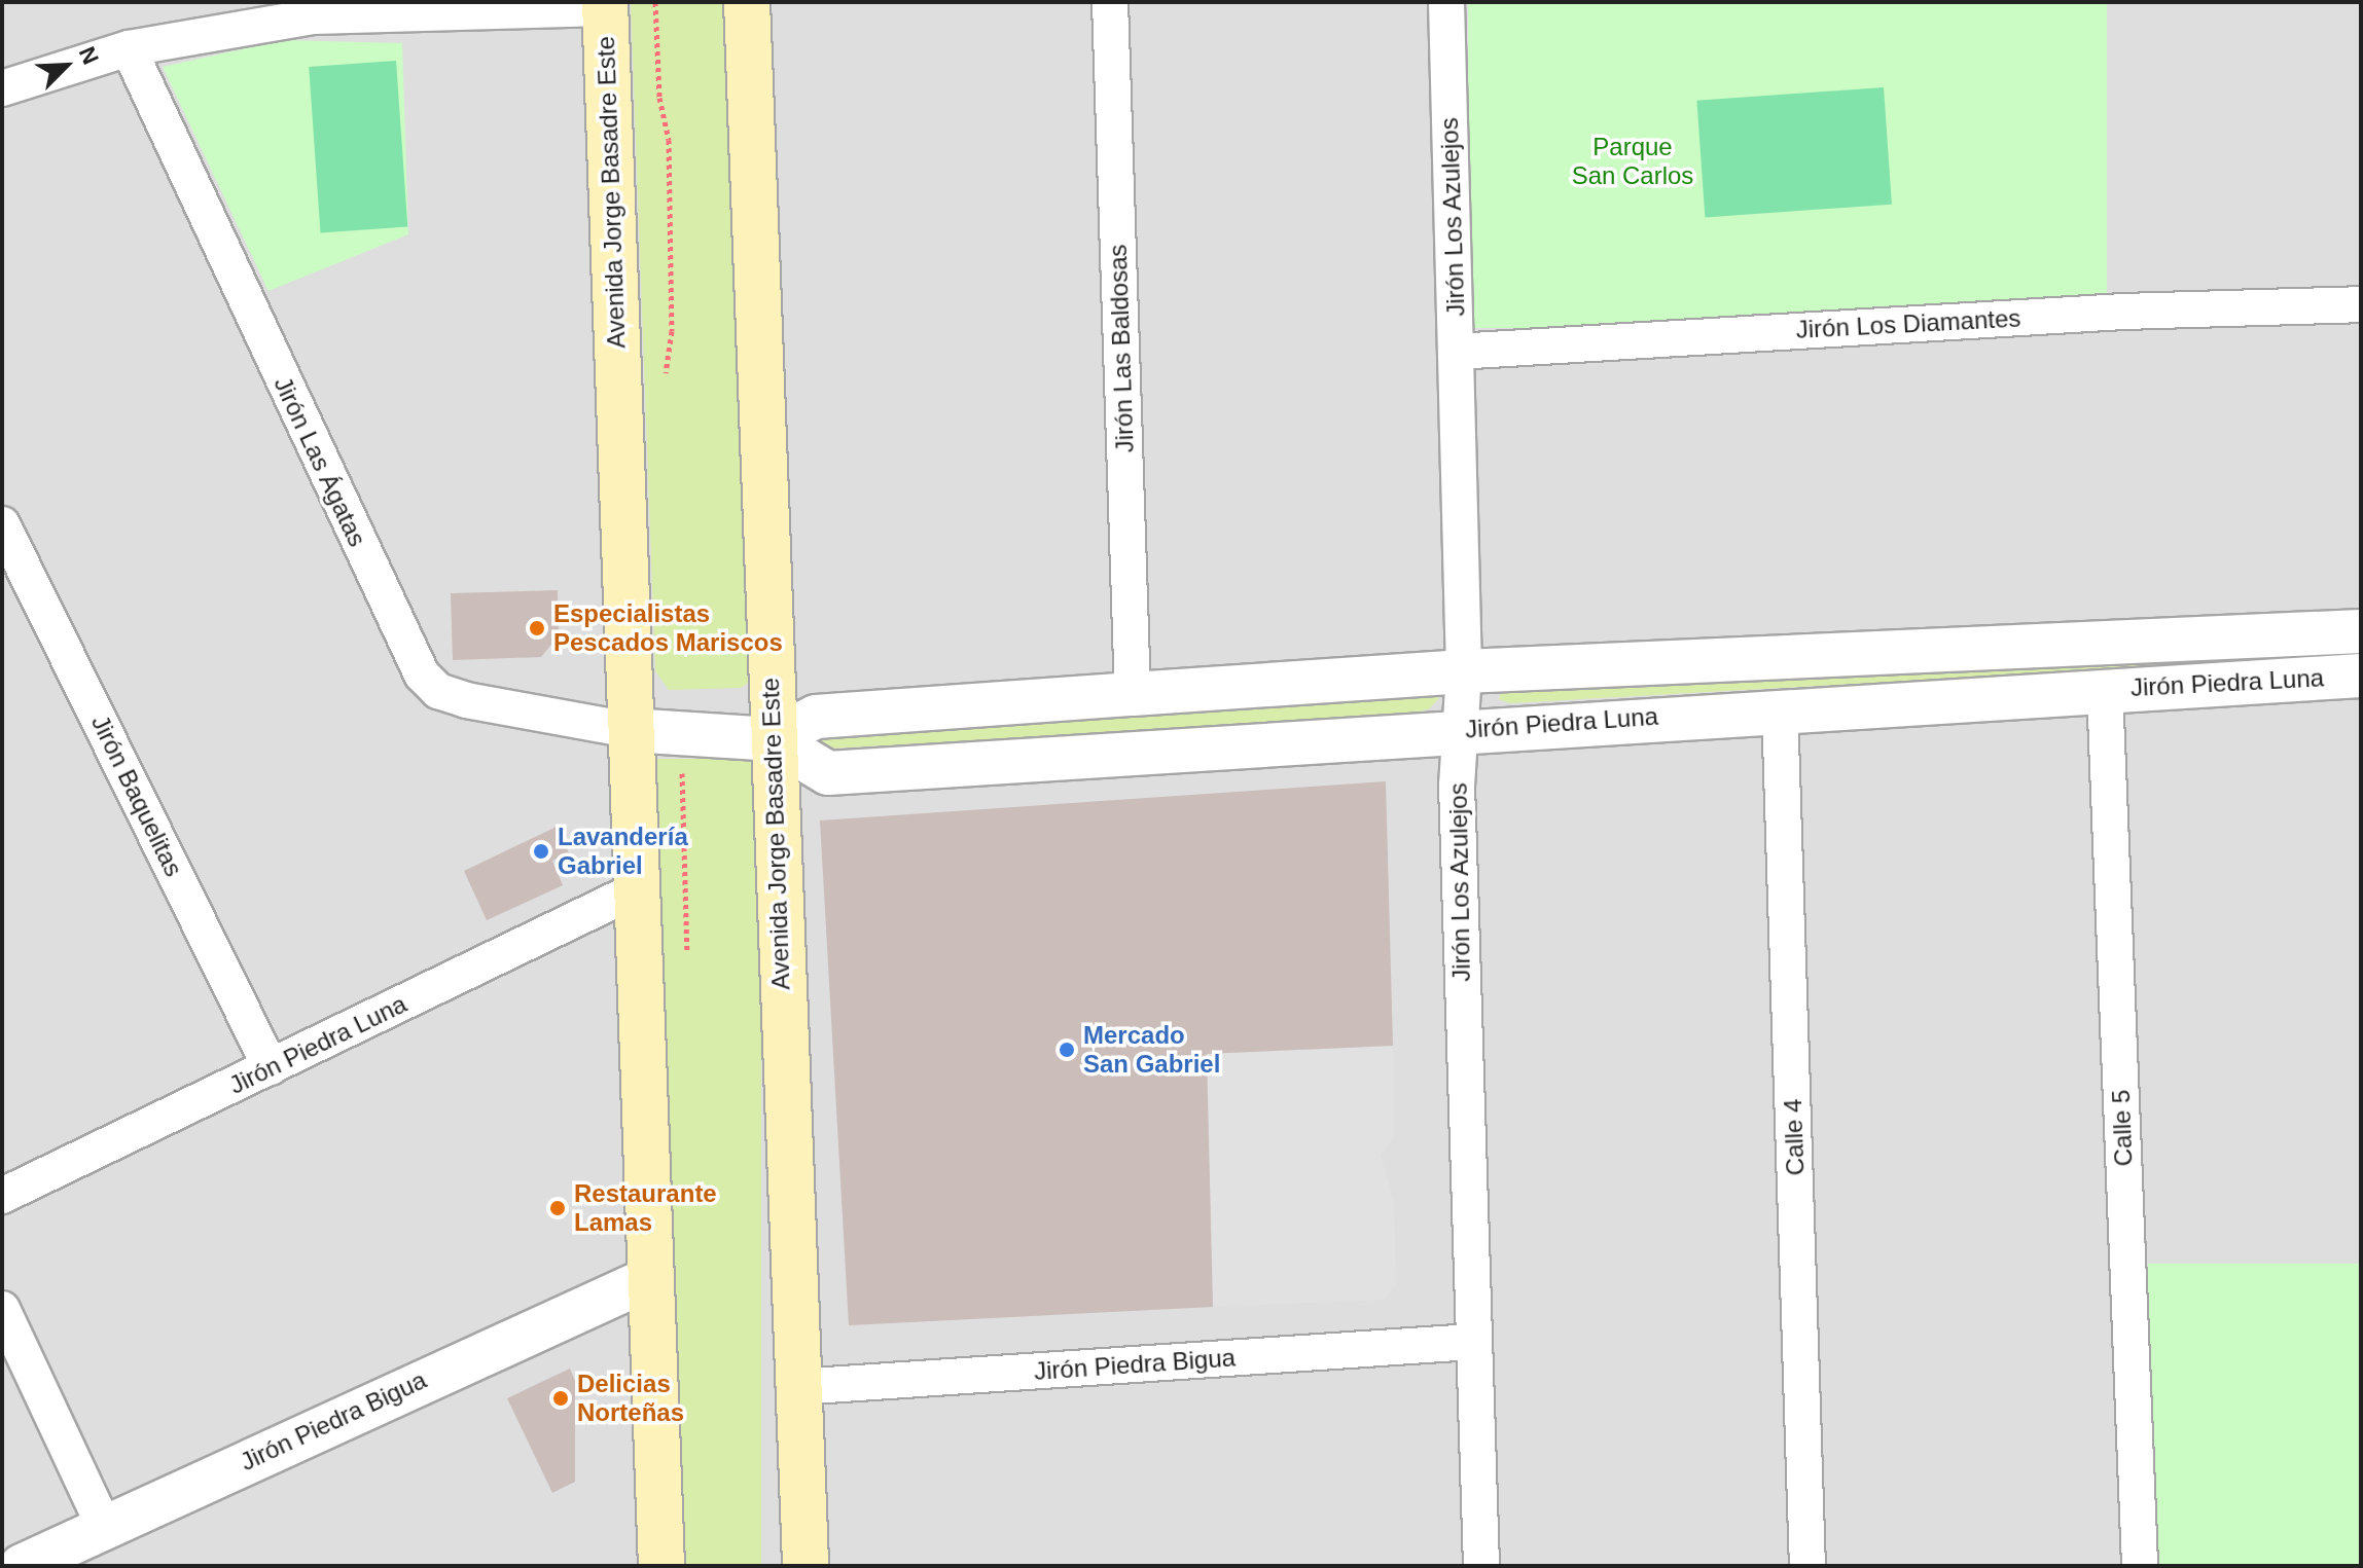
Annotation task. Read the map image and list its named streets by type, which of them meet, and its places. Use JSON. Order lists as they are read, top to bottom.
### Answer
{
  "streets": {
    "main road": ["Avenida Jorge Basadre Este"],
    "street": [
      "Jirón Los Azulejos",
      "Jirón Los Diamantes",
      "Jirón Las Baldosas",
      "Jirón Las Ágatas",
      "Jirón Piedra Luna",
      "Jirón Baquelitas",
      "Calle 5",
      "Calle 4",
      "Jirón Piedra Bigua"
    ]
  },
  "crossings": [
    ["Avenida Jorge Basadre Este", "Jirón Las Ágatas"],
    ["Avenida Jorge Basadre Este", "Jirón Piedra Luna"],
    ["Avenida Jorge Basadre Este", "Jirón Piedra Bigua"],
    ["Jirón Los Azulejos", "Jirón Los Diamantes"],
    ["Jirón Los Azulejos", "Jirón Piedra Luna"],
    ["Jirón Los Azulejos", "Jirón Piedra Bigua"],
    ["Jirón Las Baldosas", "Jirón Piedra Luna"],
    ["Jirón Las Ágatas", "Jirón Piedra Luna"],
    ["Jirón Piedra Luna", "Jirón Baquelitas"],
    ["Jirón Piedra Luna", "Calle 5"],
    ["Jirón Piedra Luna", "Calle 4"]
  ],
  "parks": ["Parque San Carlos"],
  "places": [
    "Especialistas Pescados Mariscos",
    "Lavandería Gabriel",
    "Mercado San Gabriel",
    "Restaurante Lamas",
    "Delicias Norteñas"
  ],
  "north": "top right"
}
